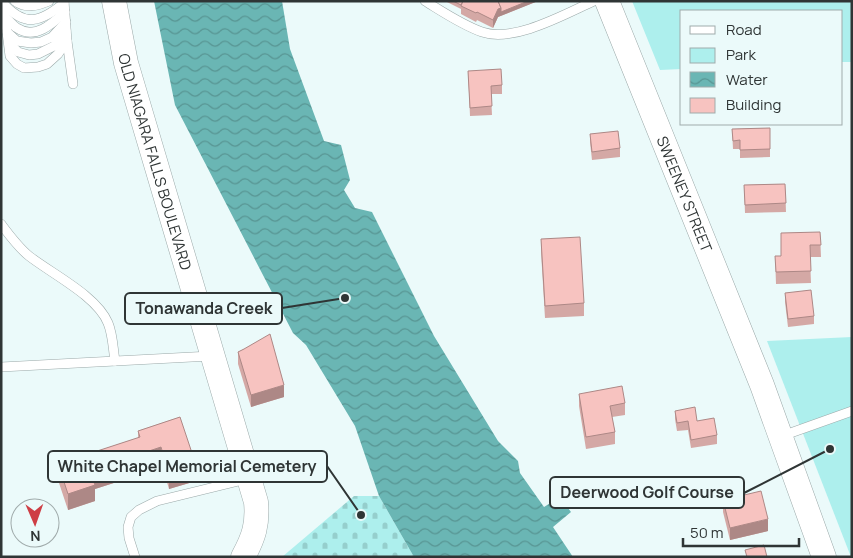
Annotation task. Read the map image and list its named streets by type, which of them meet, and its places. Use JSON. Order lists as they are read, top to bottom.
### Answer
{
  "streets": {
    "street": ["OLD NIAGARA FALLS BOULEVARD", "SWEENEY STREET"]
  },
  "places": ["Tonawanda Creek", "Deerwood Golf Course", "White Chapel Memorial Cemetery"],
  "legend": [
    "Road",
    "Park",
    "Water",
    "Building"
  ],
  "scale_bar": "50 m",
  "north": "bottom"
}
